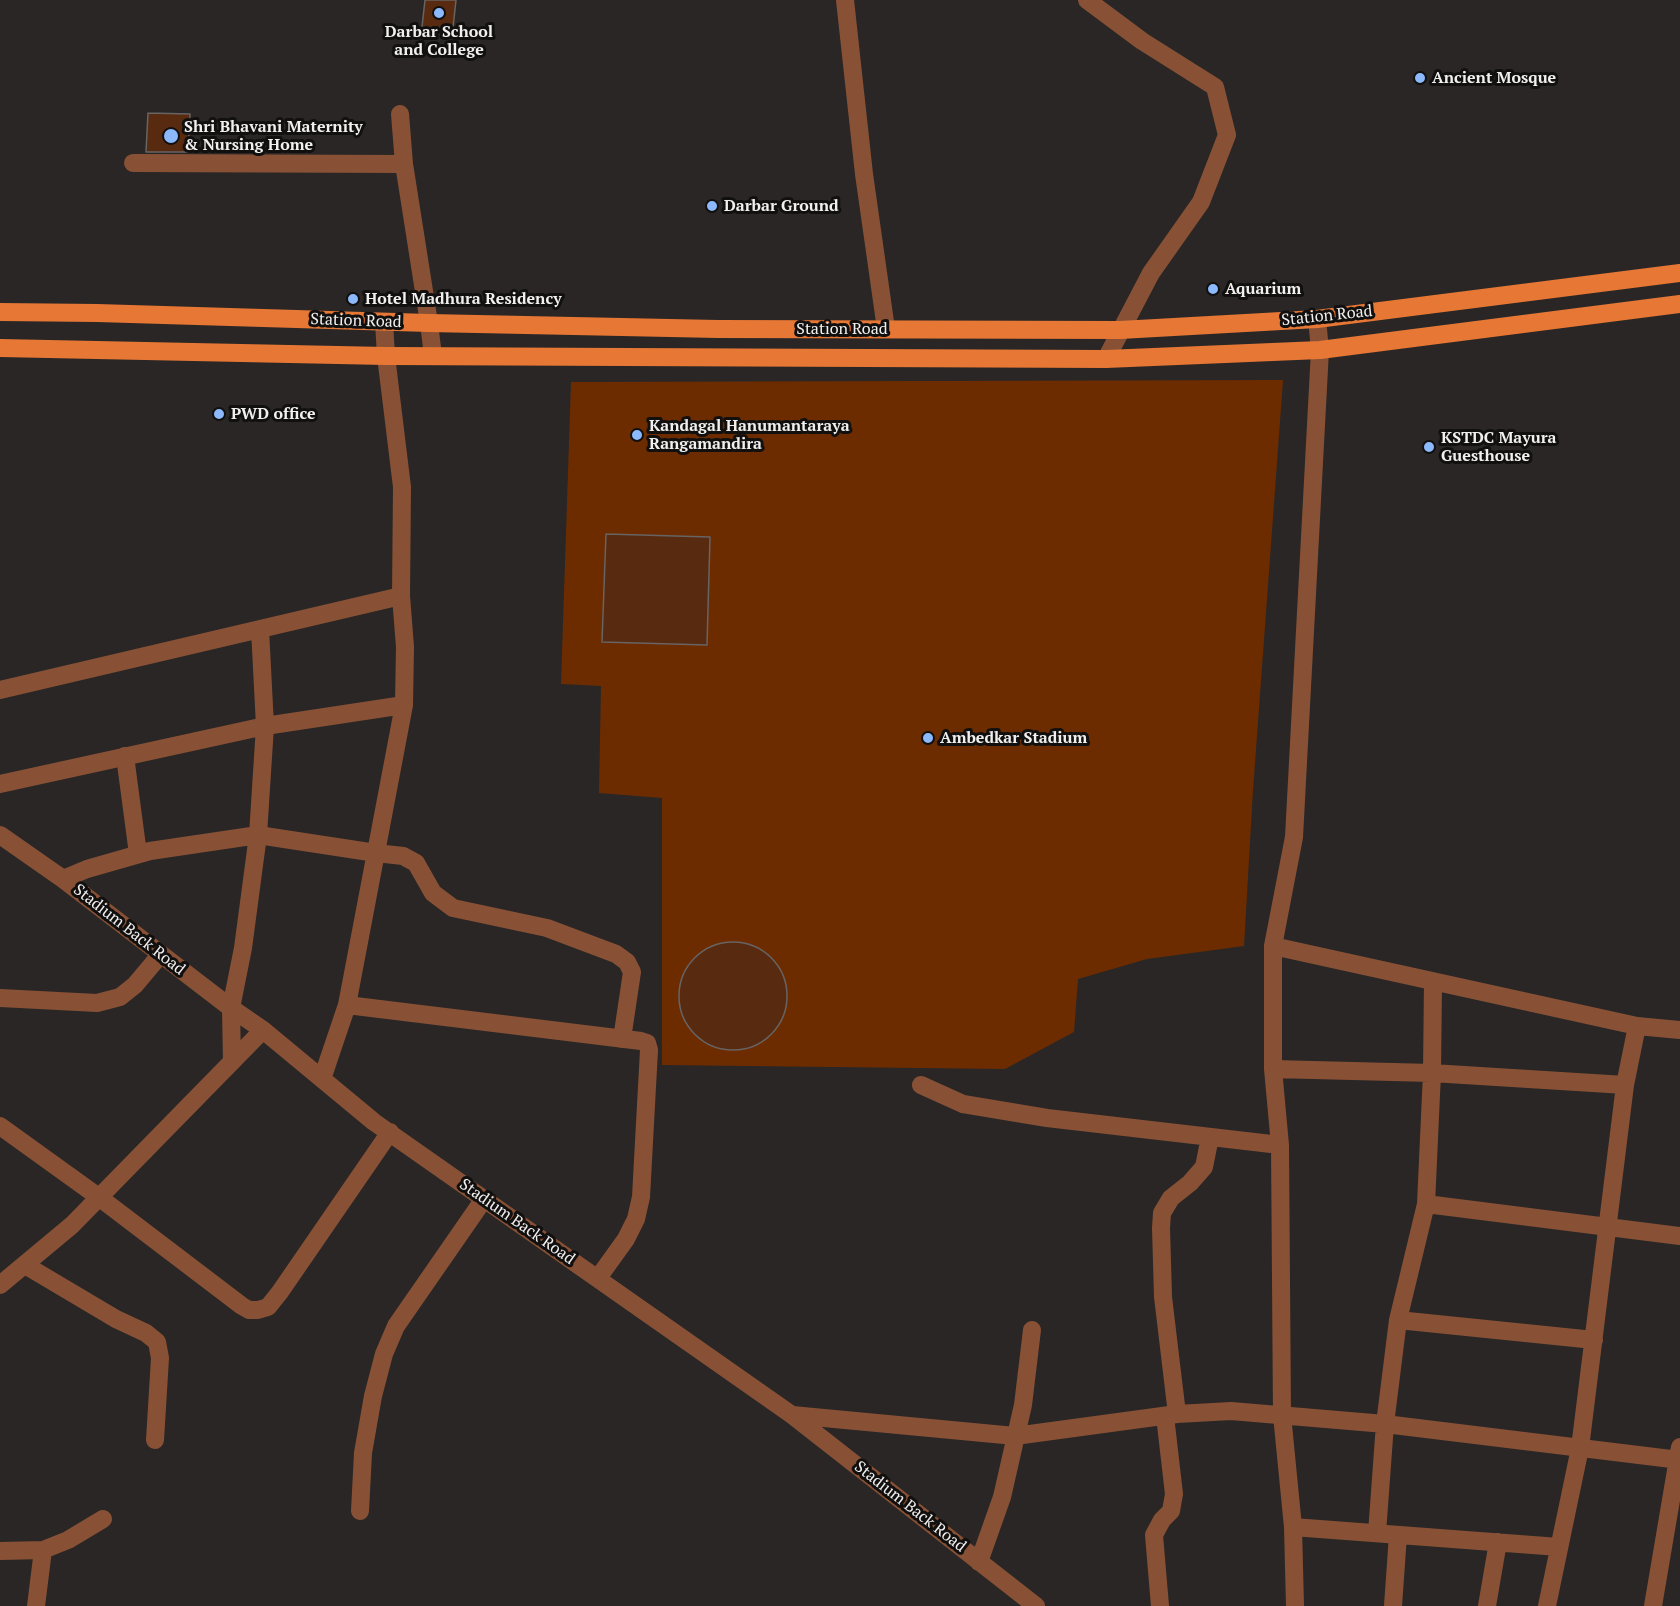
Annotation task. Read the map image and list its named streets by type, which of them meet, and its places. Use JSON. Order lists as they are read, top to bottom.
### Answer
{
  "streets": {
    "main road": ["Station Road"],
    "street": ["Stadium Back Road"]
  },
  "places": [
    "Darbar School and College",
    "Ancient Mosque",
    "Shri Bhavani Maternity & Nursing Home",
    "Darbar Ground",
    "Aquarium",
    "Hotel Madhura Residency",
    "PWD office",
    "Kandagal Hanumantaraya Rangamandira",
    "KSTDC Mayura Guesthouse",
    "Ambedkar Stadium"
  ]
}
